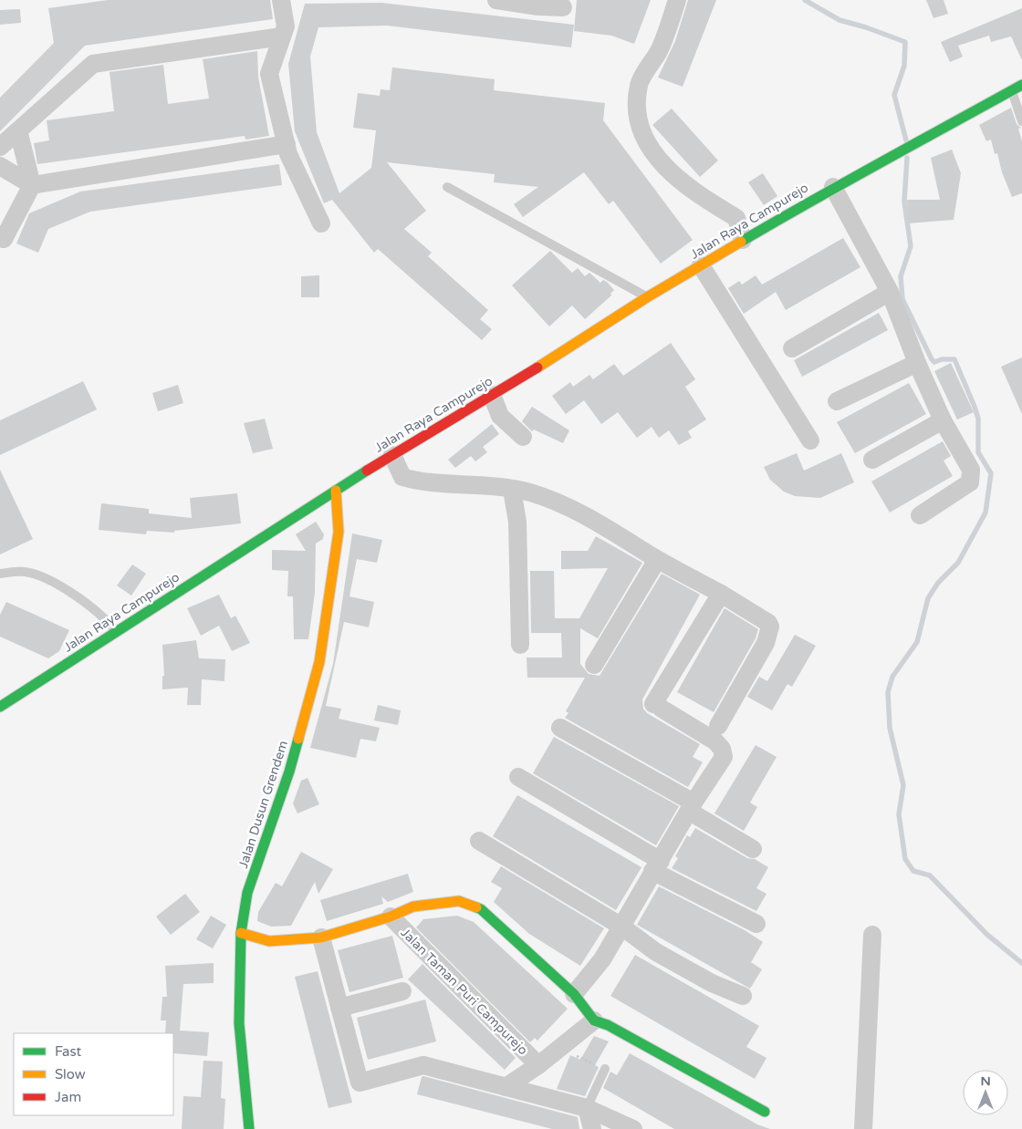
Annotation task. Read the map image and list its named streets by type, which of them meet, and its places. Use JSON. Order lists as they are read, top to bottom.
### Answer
{
  "streets": {
    "street": ["Jalan Raya Campurejo", "Jalan Dusun Grendem", "Jalan Taman Puri Campurejo"]
  },
  "crossings": [
    ["Jalan Raya Campurejo", "Jalan Dusun Grendem"],
    ["Jalan Dusun Grendem", "Jalan Taman Puri Campurejo"]
  ],
  "legend": ["Fast", "Slow", "Jam"],
  "north": "top"
}
